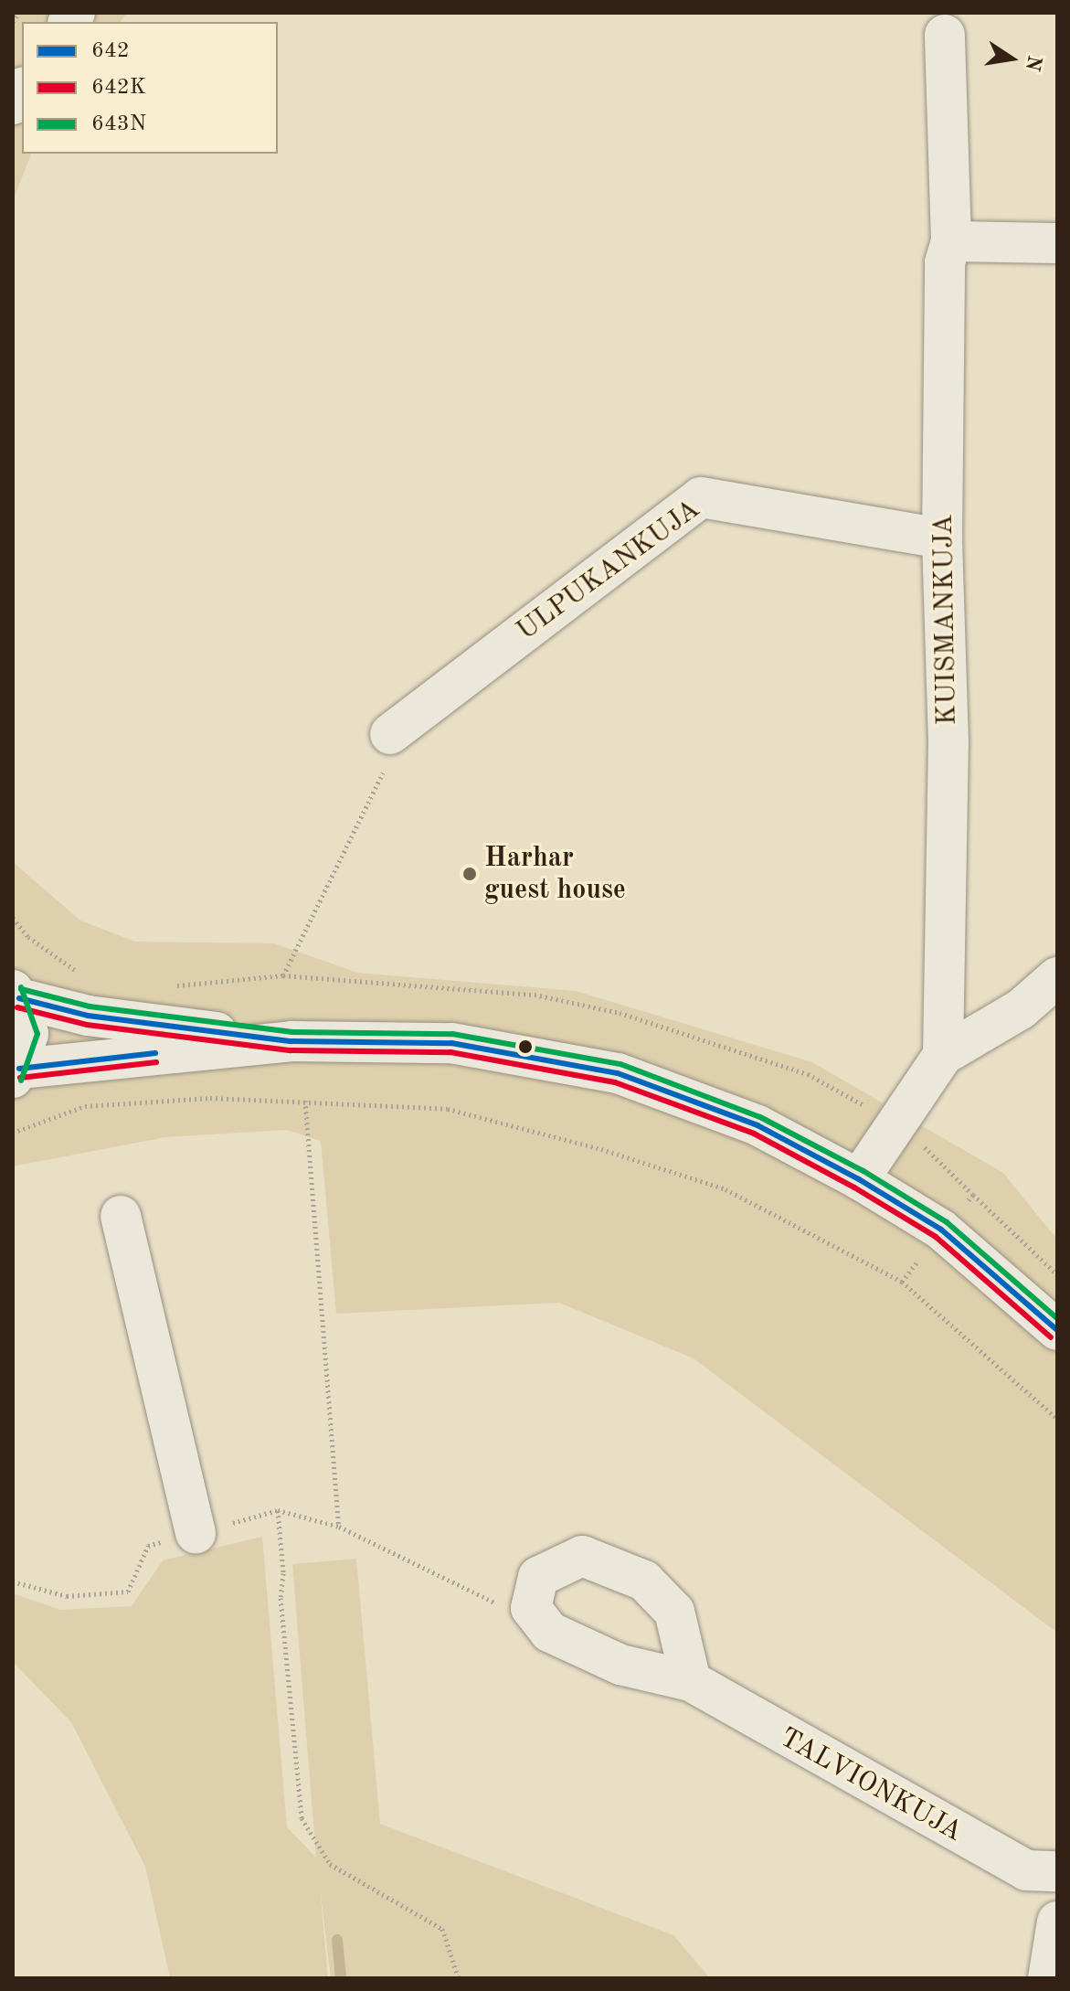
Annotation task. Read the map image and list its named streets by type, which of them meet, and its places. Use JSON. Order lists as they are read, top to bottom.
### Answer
{
  "streets": {
    "street": ["ULPUKANKUJA", "KUISMANKUJA", "TALVIONKUJA"]
  },
  "crossings": [
    ["ULPUKANKUJA", "KUISMANKUJA"]
  ],
  "places": ["Harhar guest house"],
  "lines": ["transit line 643N", "transit line 642", "transit line 642K"],
  "legend": ["642", "642K", "643N"],
  "north": "right"
}
